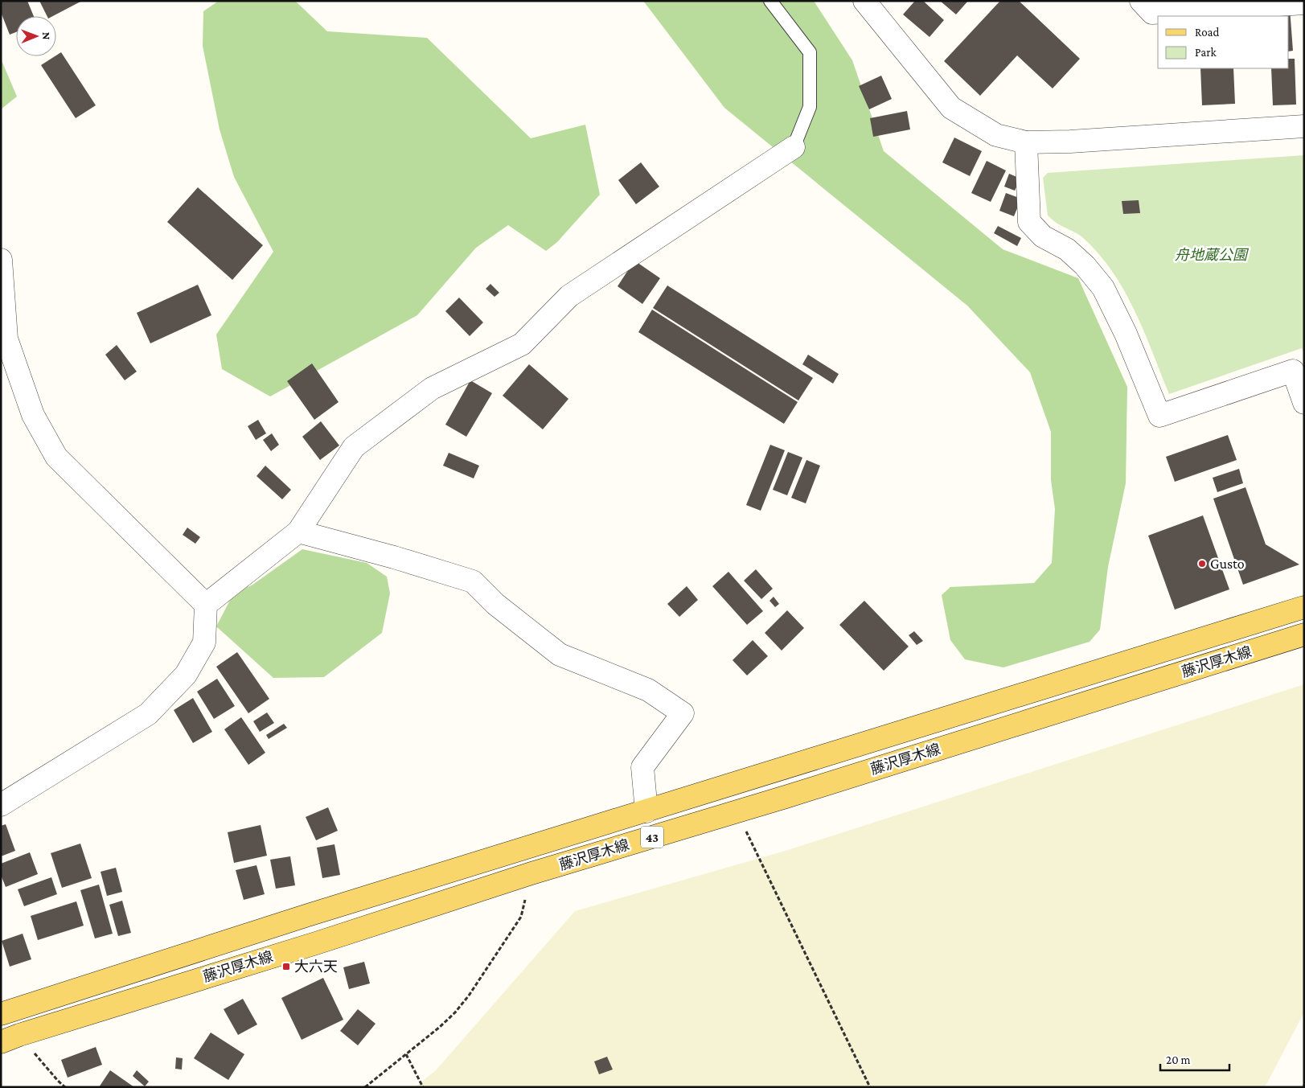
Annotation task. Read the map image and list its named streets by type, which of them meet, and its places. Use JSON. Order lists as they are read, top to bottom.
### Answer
{
  "streets": {
    "main road": ["藤沢厚木線", "43"]
  },
  "parks": ["舟地蔵公園"],
  "places": {
    "other": ["Gusto"],
    "transit": ["大六天"]
  },
  "legend": ["Road", "Park"],
  "scale_bar": "20 m",
  "north": "right"
}
